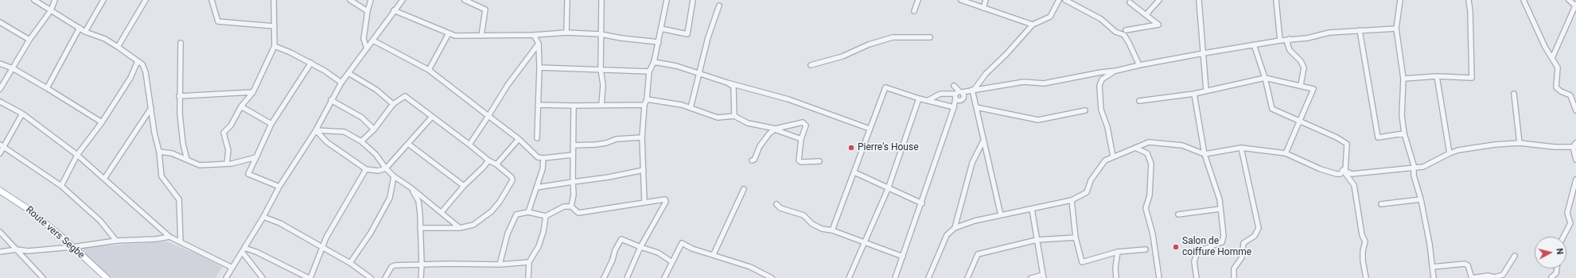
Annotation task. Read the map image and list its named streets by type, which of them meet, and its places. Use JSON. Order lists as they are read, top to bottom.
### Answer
{
  "streets": {
    "main road": ["Route vers Segbe"]
  },
  "places": ["Pierre's House", "Salon de coiffure Homme"],
  "north": "right"
}
